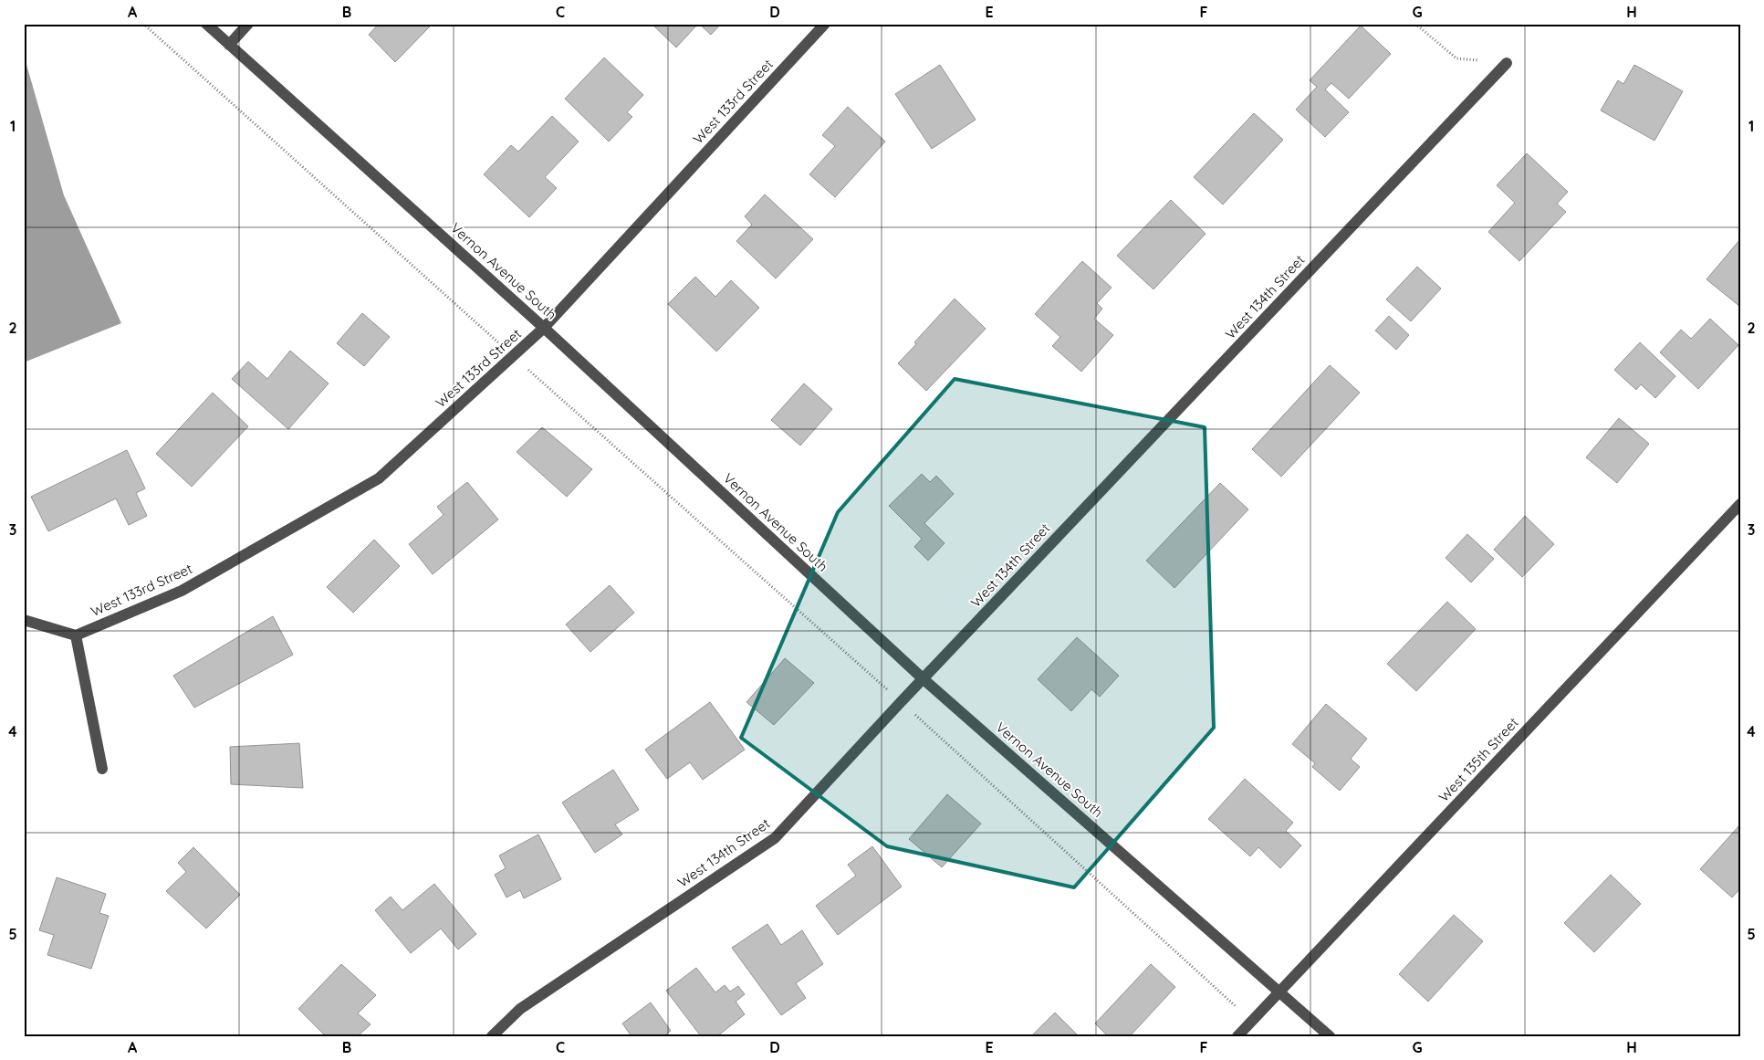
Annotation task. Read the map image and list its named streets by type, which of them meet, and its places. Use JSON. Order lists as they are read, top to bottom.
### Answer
{
  "streets": {
    "street": [
      "West 133rd Street",
      "Vernon Avenue South",
      "West 134th Street",
      "West 135th Street"
    ]
  },
  "crossings": [
    ["West 133rd Street", "Vernon Avenue South"],
    ["Vernon Avenue South", "West 134th Street"],
    ["Vernon Avenue South", "West 135th Street"]
  ],
  "grid": {
    "columns": [
      "A",
      "B",
      "C",
      "D",
      "E",
      "F",
      "G",
      "H"
    ],
    "rows": [
      "1",
      "2",
      "3",
      "4",
      "5"
    ]
  }
}
